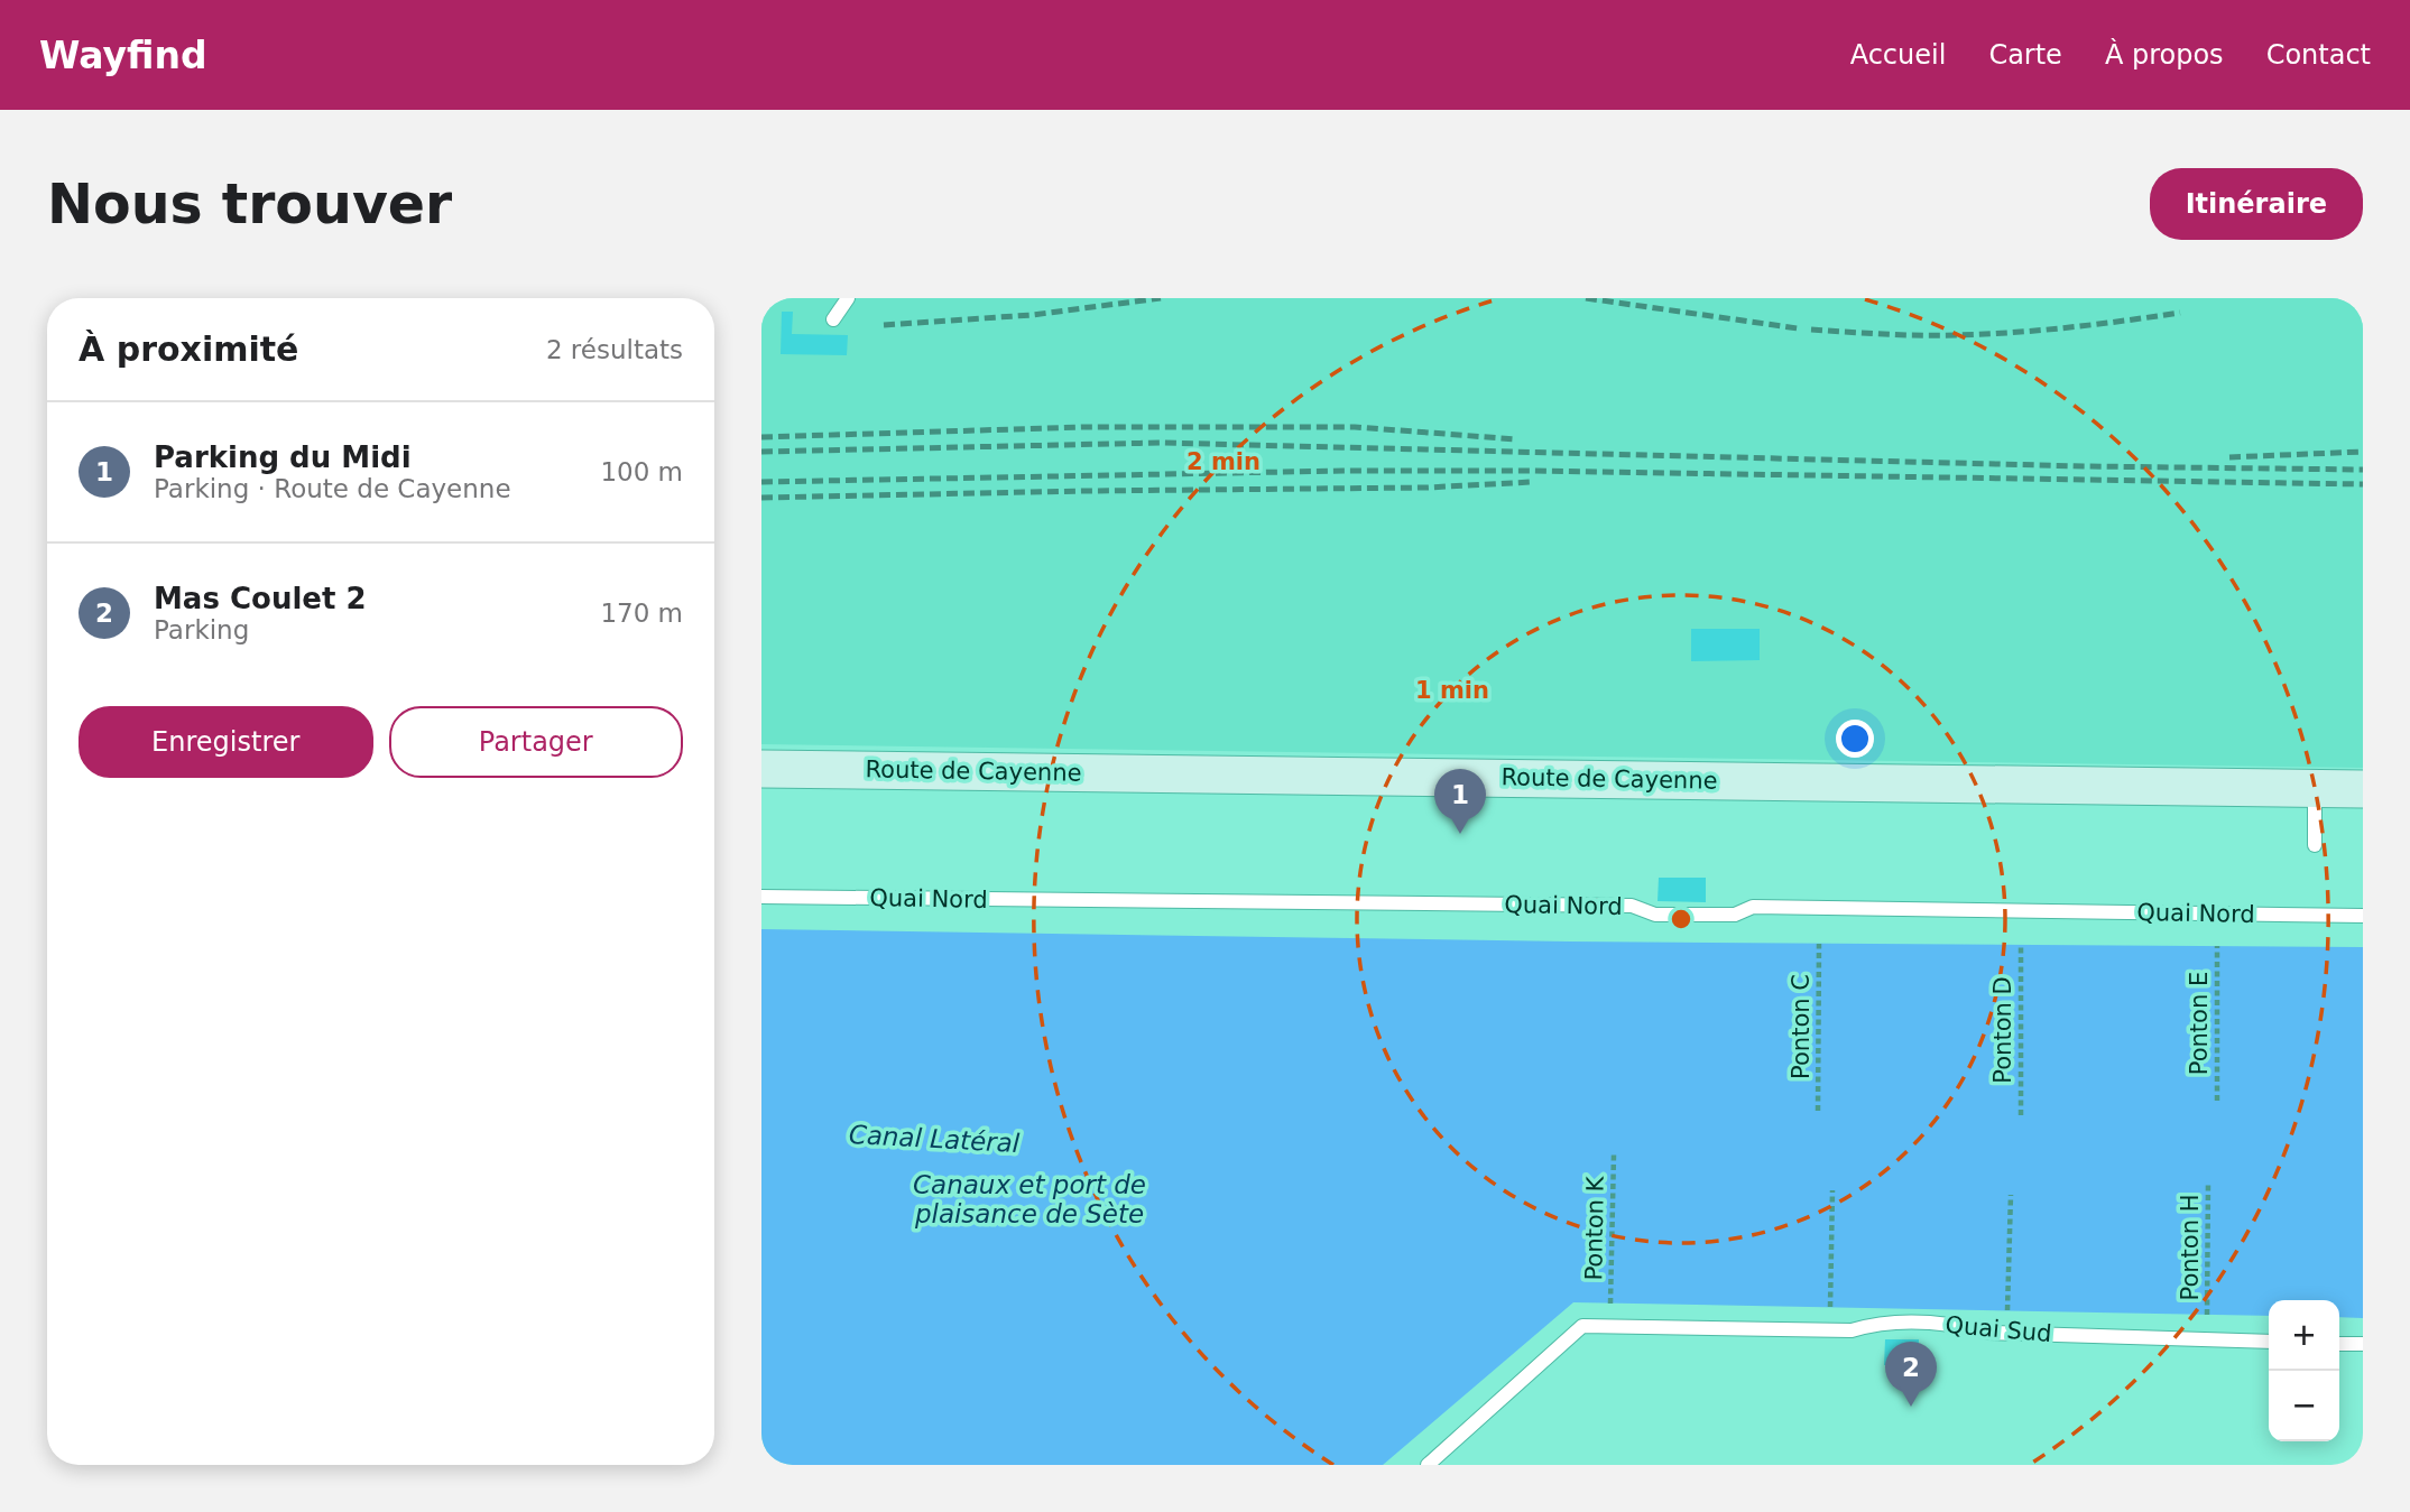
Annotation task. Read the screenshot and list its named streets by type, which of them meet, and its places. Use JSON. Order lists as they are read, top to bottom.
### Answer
{
  "streets": {
    "street": ["Route de Cayenne"],
    "lane": ["Quai Nord", "Quai Sud"],
    "path": [
      "Ponton E",
      "Ponton C",
      "Ponton D",
      "Ponton K",
      "Ponton H"
    ]
  },
  "water": ["Canal Latéral", "Canaux et port de plaisance de Sète"],
  "page": {
    "header": "Wayfind",
    "nav": [
      "Accueil",
      "Carte",
      "À propos",
      "Contact"
    ],
    "buttons": [
      "Itinéraire",
      ["Enregistrer", "Partager"]
    ],
    "title": "Nous trouver",
    "heading": ["À proximité", "2 résultats"],
    "list": [
      {
        "mark": "1",
        "name": "Parking du Midi",
        "note": "Parking · Route de Cayenne",
        "value": "100 m"
      },
      {
        "mark": "2",
        "name": "Mas Coulet 2",
        "note": "Parking",
        "value": "170 m"
      }
    ],
    "pins": ["1", "2"],
    "map_buttons": ["+", "−"]
  },
  "rings": ["2 min", "1 min"]
}
